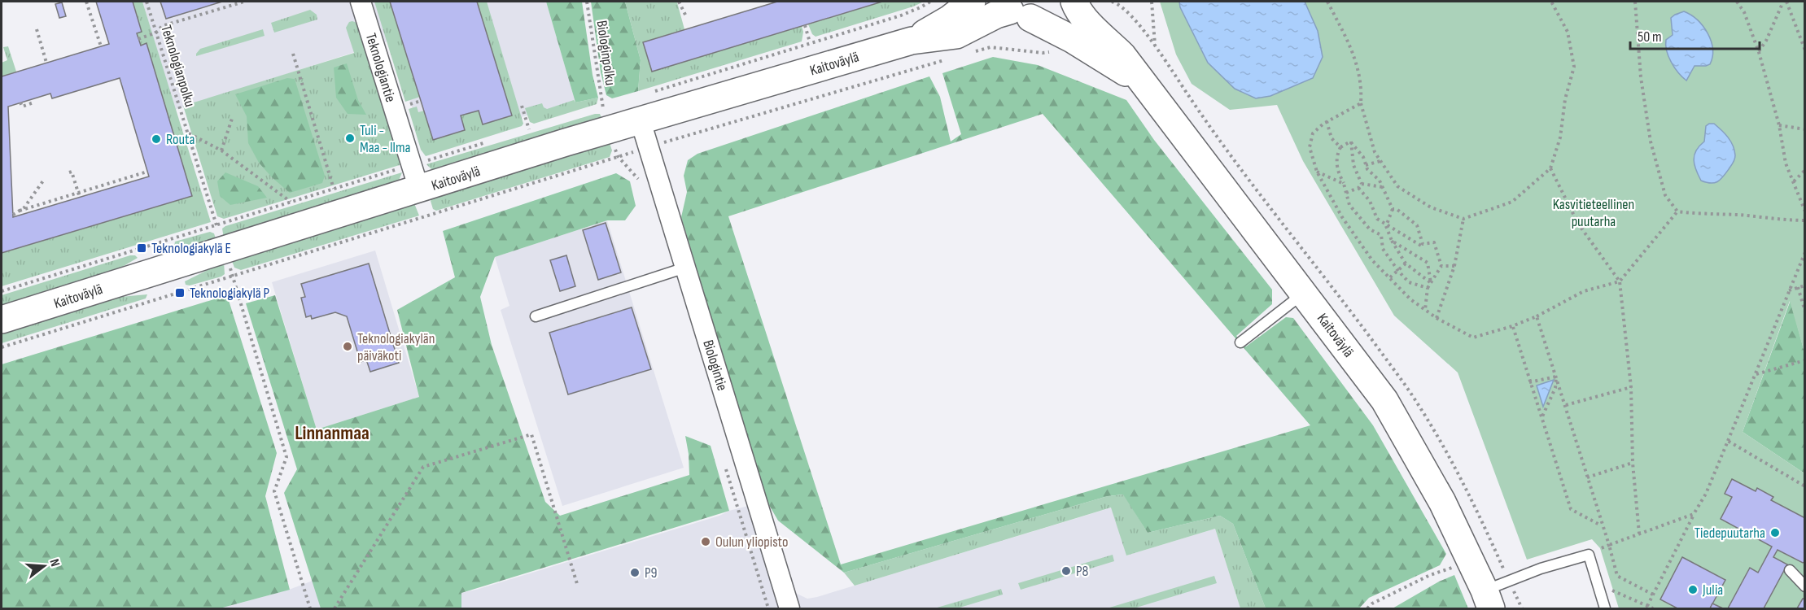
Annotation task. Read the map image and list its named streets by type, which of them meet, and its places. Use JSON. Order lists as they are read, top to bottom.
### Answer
{
  "streets": {
    "street": ["Kaitoväylä", "Teknologiantie", "Biologintie"],
    "path": ["Biologinpolku", "Teknologianpolku"]
  },
  "crossings": [
    ["Biologinpolku", "Kaitoväylä"],
    ["Kaitoväylä", "Teknologianpolku"],
    ["Kaitoväylä", "Teknologiantie"],
    ["Kaitoväylä", "Biologintie"]
  ],
  "districts": ["Linnanmaa"],
  "parks": ["Kasvitieteellinen puutarha"],
  "places": {
    "other": [
      "Tuli - Maa - Ilma",
      "Routa",
      "Teknologiakylän päiväkoti",
      "Tiedepuutarha",
      "Oulun yliopisto",
      "P8",
      "P9",
      "Julia"
    ],
    "transit": ["Teknologiakylä E", "Teknologiakylä P"]
  },
  "scale_bar": "50 m",
  "north": "right"
}
